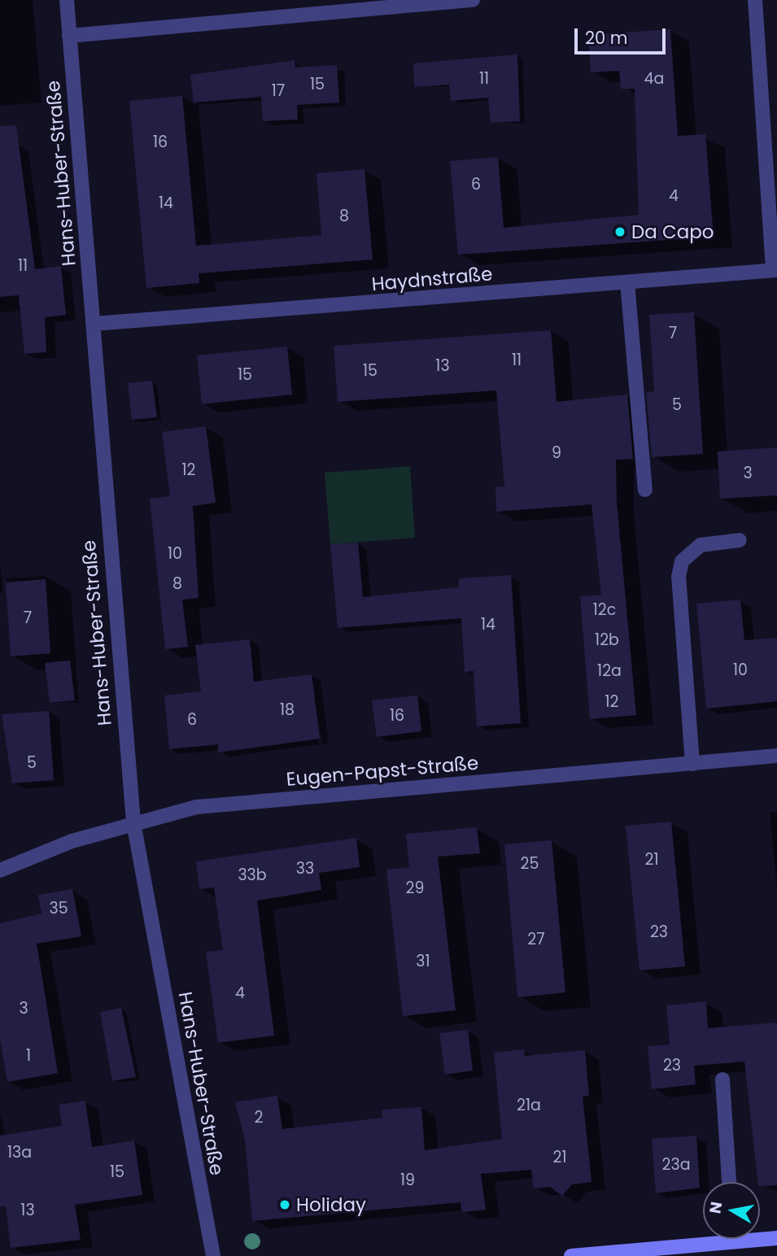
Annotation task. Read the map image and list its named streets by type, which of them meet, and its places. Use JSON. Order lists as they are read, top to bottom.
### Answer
{
  "streets": {
    "street": ["Hans-Huber-Straße", "Haydnstraße", "Eugen-Papst-Straße"]
  },
  "crossings": [
    ["Hans-Huber-Straße", "Haydnstraße"],
    ["Hans-Huber-Straße", "Eugen-Papst-Straße"]
  ],
  "places": ["Da Capo", "Holiday"],
  "house_numbers": [
    "11",
    "4a",
    "15",
    "17",
    "16",
    "6",
    "4",
    "14",
    "8",
    "11",
    "7",
    "11",
    "13",
    "15",
    "15",
    "5",
    "9",
    "12",
    "3",
    "10",
    "8",
    "12c",
    "7",
    "14",
    "12b",
    "10",
    "12a",
    "12",
    "18",
    "16",
    "6",
    "5",
    "21",
    "25",
    "33",
    "33b",
    "29",
    "35",
    "23",
    "27",
    "31",
    "4",
    "3",
    "1",
    "23",
    "21a",
    "2",
    "13a",
    "21",
    "23a",
    "15",
    "19",
    "13"
  ],
  "scale_bar": "20 m",
  "north": "left"
}
